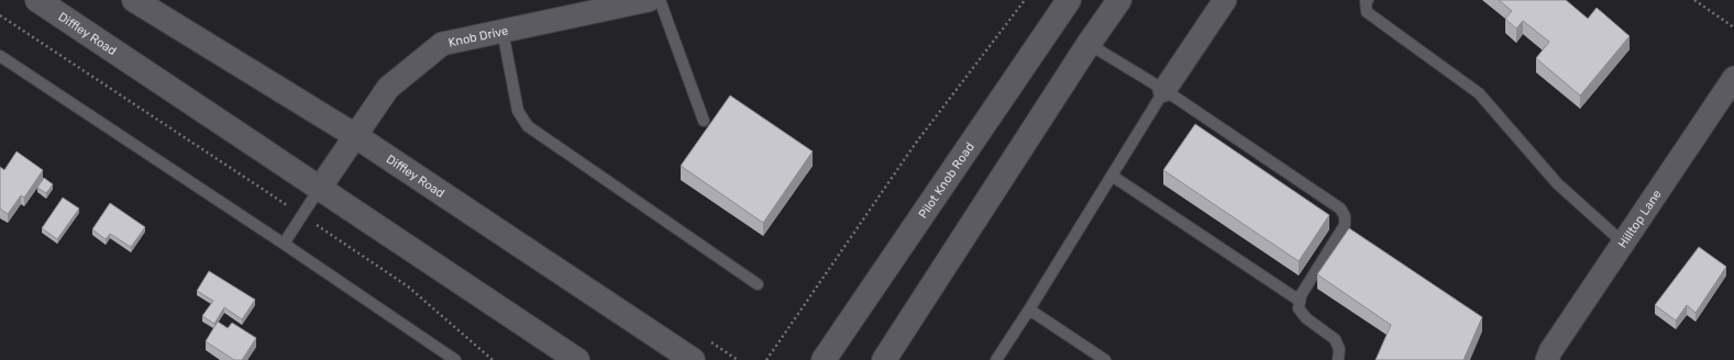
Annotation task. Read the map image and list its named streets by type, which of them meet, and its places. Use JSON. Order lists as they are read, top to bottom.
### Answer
{
  "streets": {
    "main road": ["Diffley Road", "Pilot Knob Road"],
    "street": ["Knob Drive", "Hilltop Lane"]
  },
  "crossings": [
    ["Diffley Road", "Knob Drive"]
  ]
}
